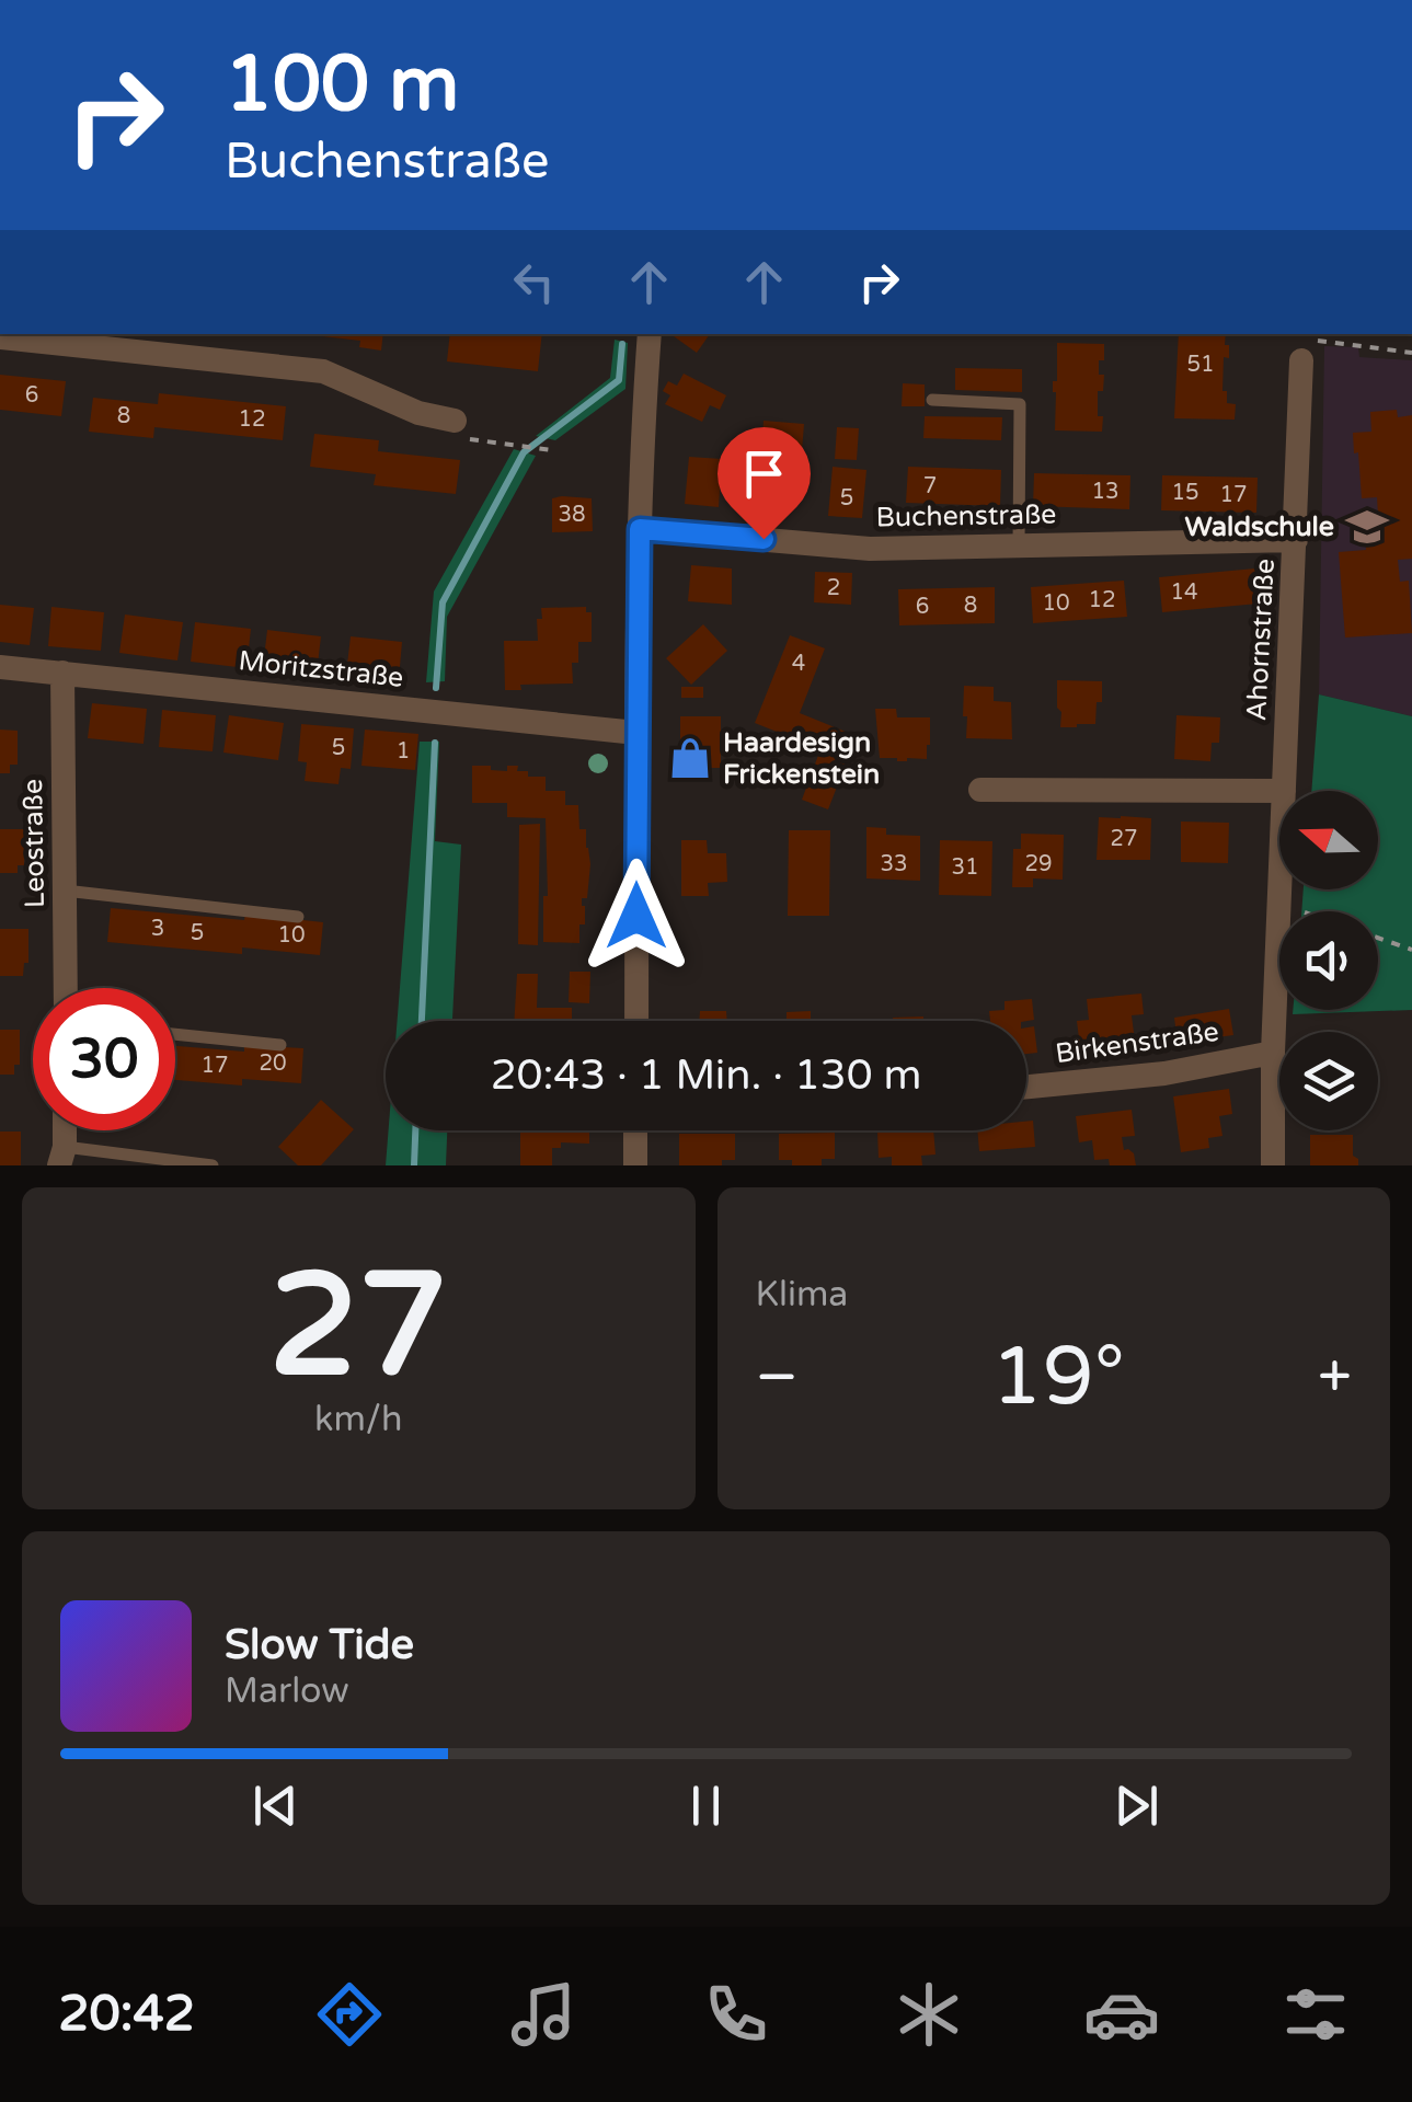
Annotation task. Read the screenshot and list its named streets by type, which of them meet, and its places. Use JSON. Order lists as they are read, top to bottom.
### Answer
{
  "streets": {
    "street": [
      "Buchenstraße",
      "Ahornstraße",
      "Moritzstraße",
      "Leostraße",
      "Birkenstraße"
    ]
  },
  "crossings": [
    ["Buchenstraße", "Ahornstraße"],
    ["Ahornstraße", "Birkenstraße"],
    ["Moritzstraße", "Leostraße"]
  ],
  "places": {
    "school or university": ["Waldschule"],
    "shop": ["Haardesign Frickenstein"]
  },
  "house_numbers": [
    "51",
    "6",
    "8",
    "12",
    "7",
    "13",
    "15",
    "17",
    "5",
    "38",
    "2",
    "14",
    "12",
    "10",
    "8",
    "6",
    "4",
    "5",
    "1",
    "27",
    "33",
    "29",
    "31",
    "3",
    "5",
    "10",
    "20",
    "17"
  ],
  "north": "left",
  "page": {
    "turn": ["100 m", "Buchenstraße"],
    "limit": "30",
    "trip": "20:43 · 1 Min. · 130 m",
    "tile": [
      ["27", "km/h"],
      "Klima"
    ],
    "heat": ["−", "19°", "+"],
    "song": ["Slow Tide", "Marlow"],
    "tabs": "20:42"
  }
}
